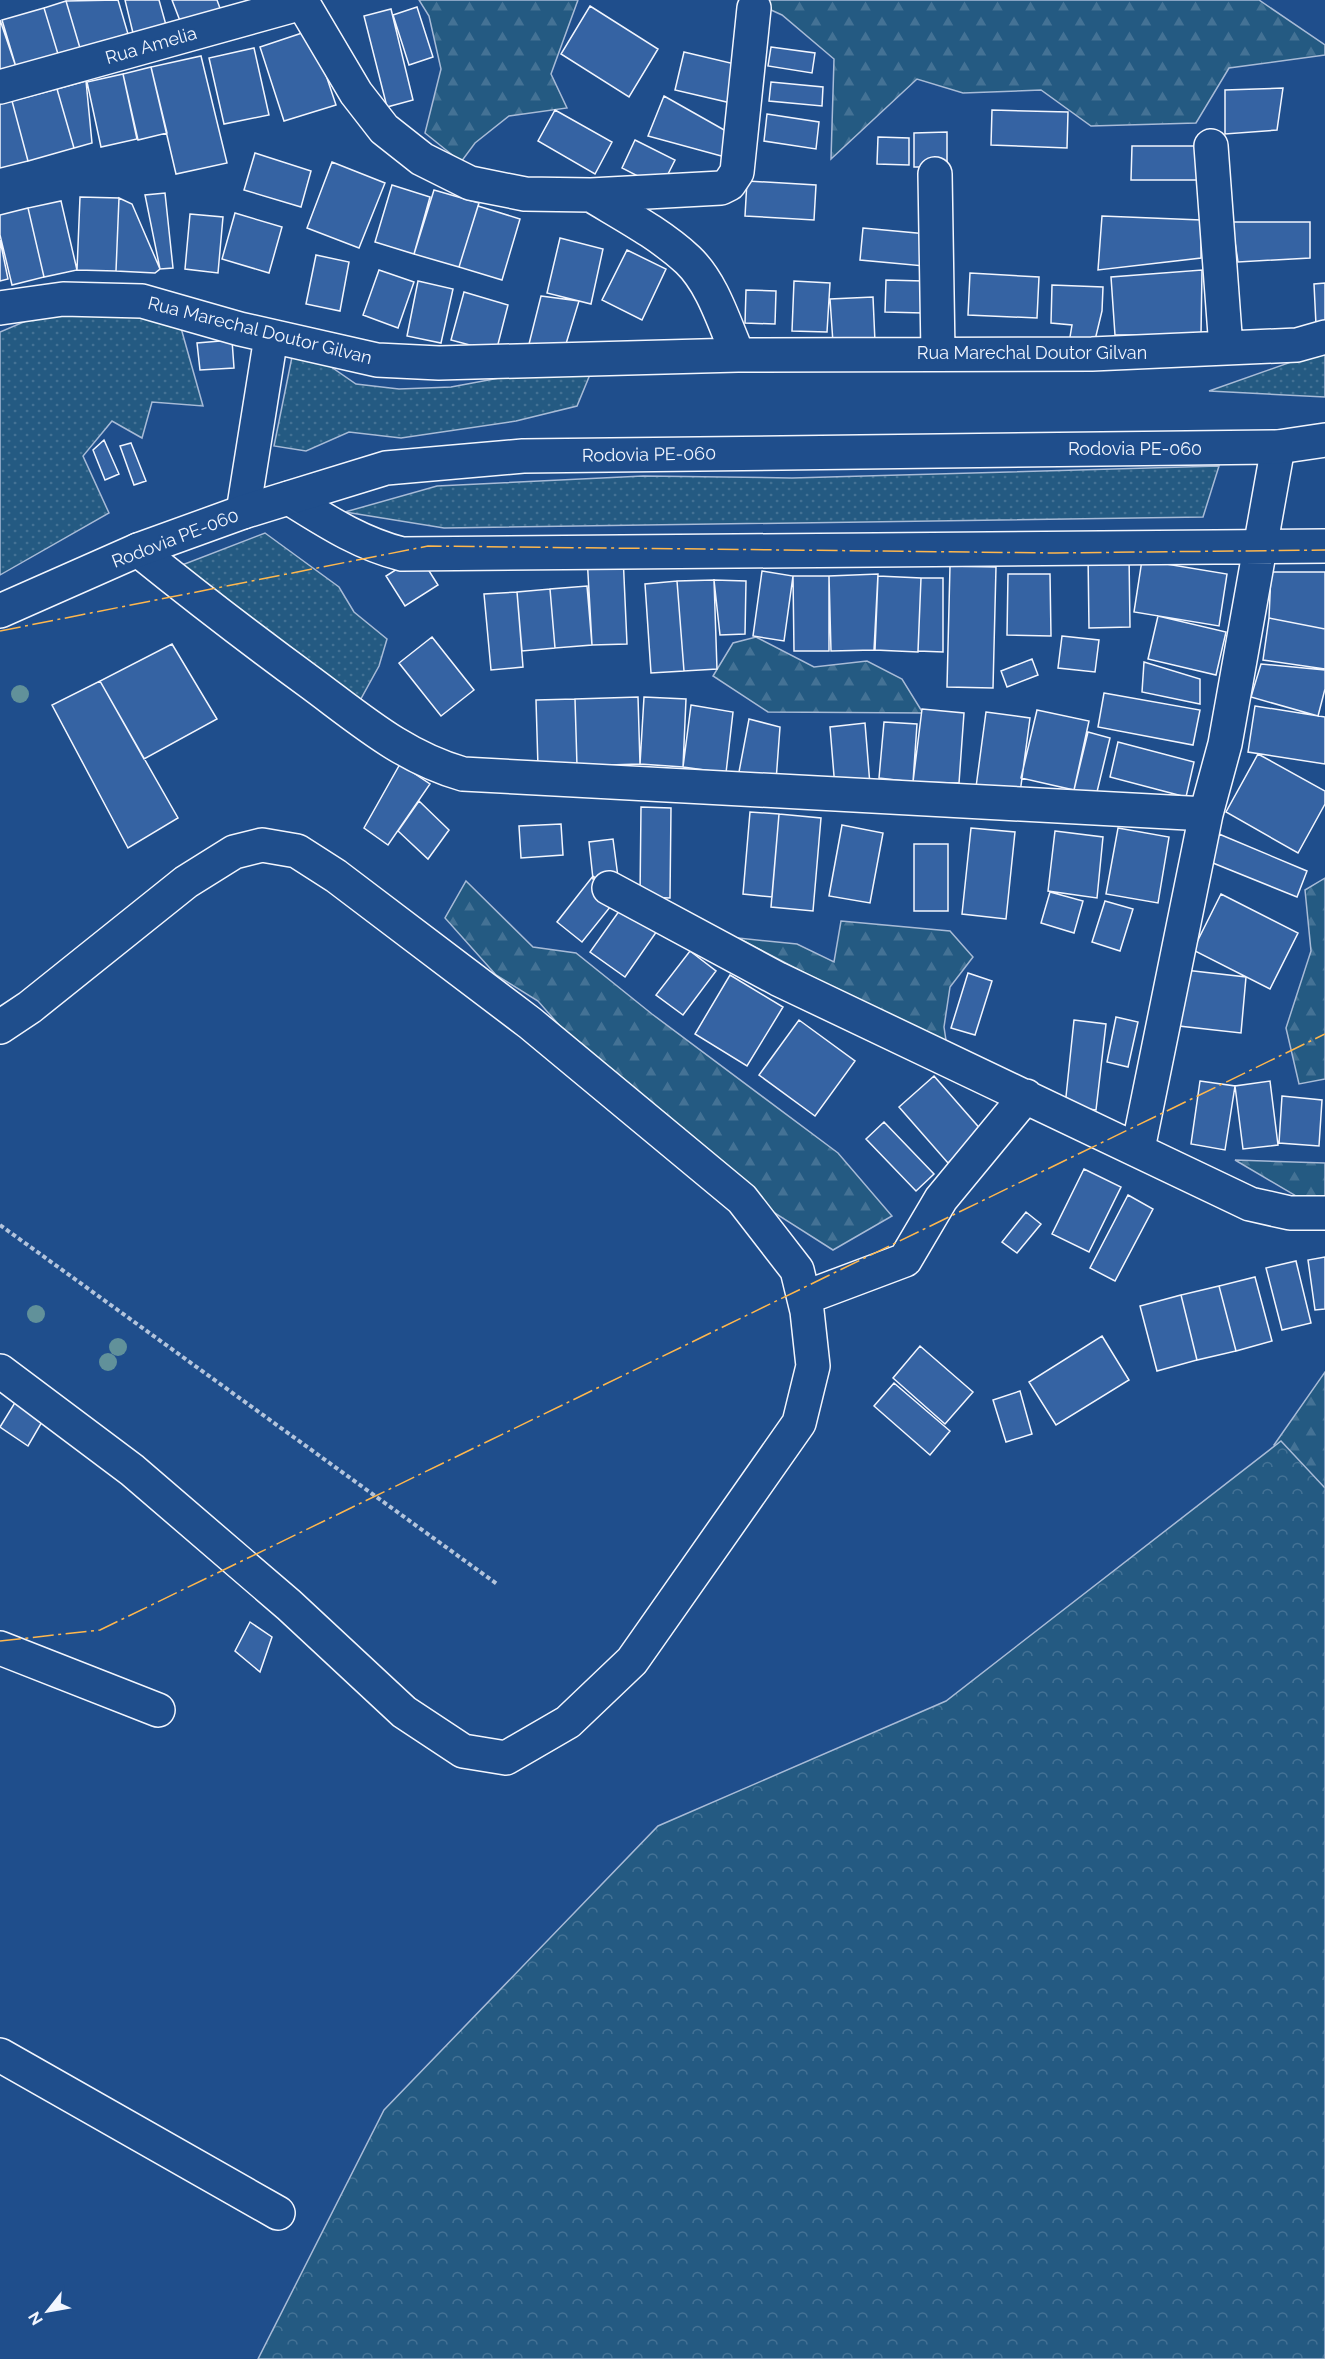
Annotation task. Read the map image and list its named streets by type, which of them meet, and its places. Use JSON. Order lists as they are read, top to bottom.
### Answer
{
  "streets": {
    "street": ["Rua Amelia", "Rua Marechal Doutor Gilvan", "Rodovia PE-060"]
  },
  "north": "bottom left"
}
